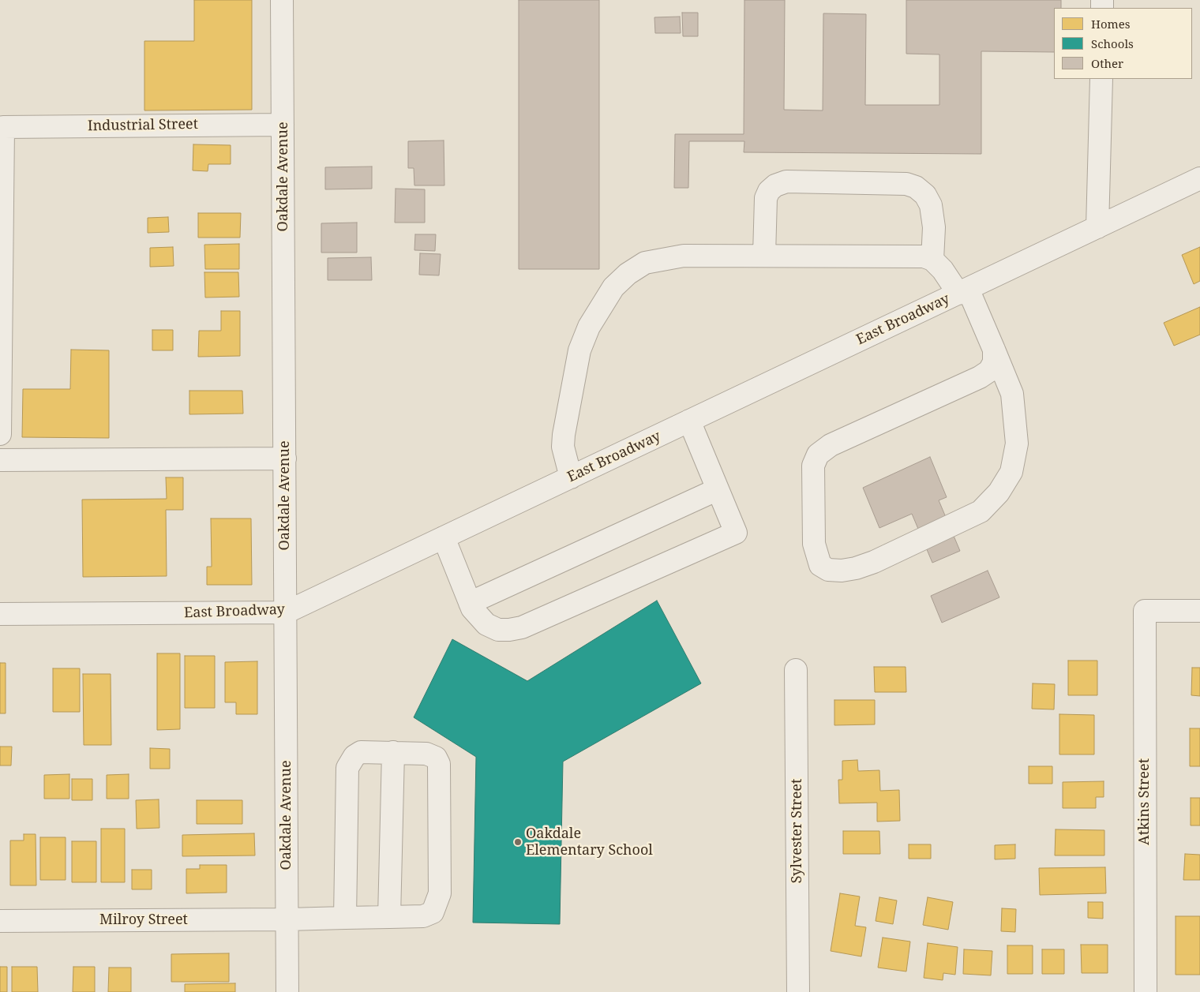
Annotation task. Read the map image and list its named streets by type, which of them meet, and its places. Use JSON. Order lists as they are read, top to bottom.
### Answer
{
  "streets": {
    "street": [
      "Industrial Street",
      "Oakdale Avenue",
      "East Broadway",
      "Atkins Street",
      "Sylvester Street",
      "Milroy Street"
    ]
  },
  "crossings": [
    ["Industrial Street", "Oakdale Avenue"],
    ["Oakdale Avenue", "East Broadway"],
    ["Oakdale Avenue", "Milroy Street"]
  ],
  "places": ["Oakdale Elementary School"],
  "legend": ["Homes", "Schools", "Other"]
}
